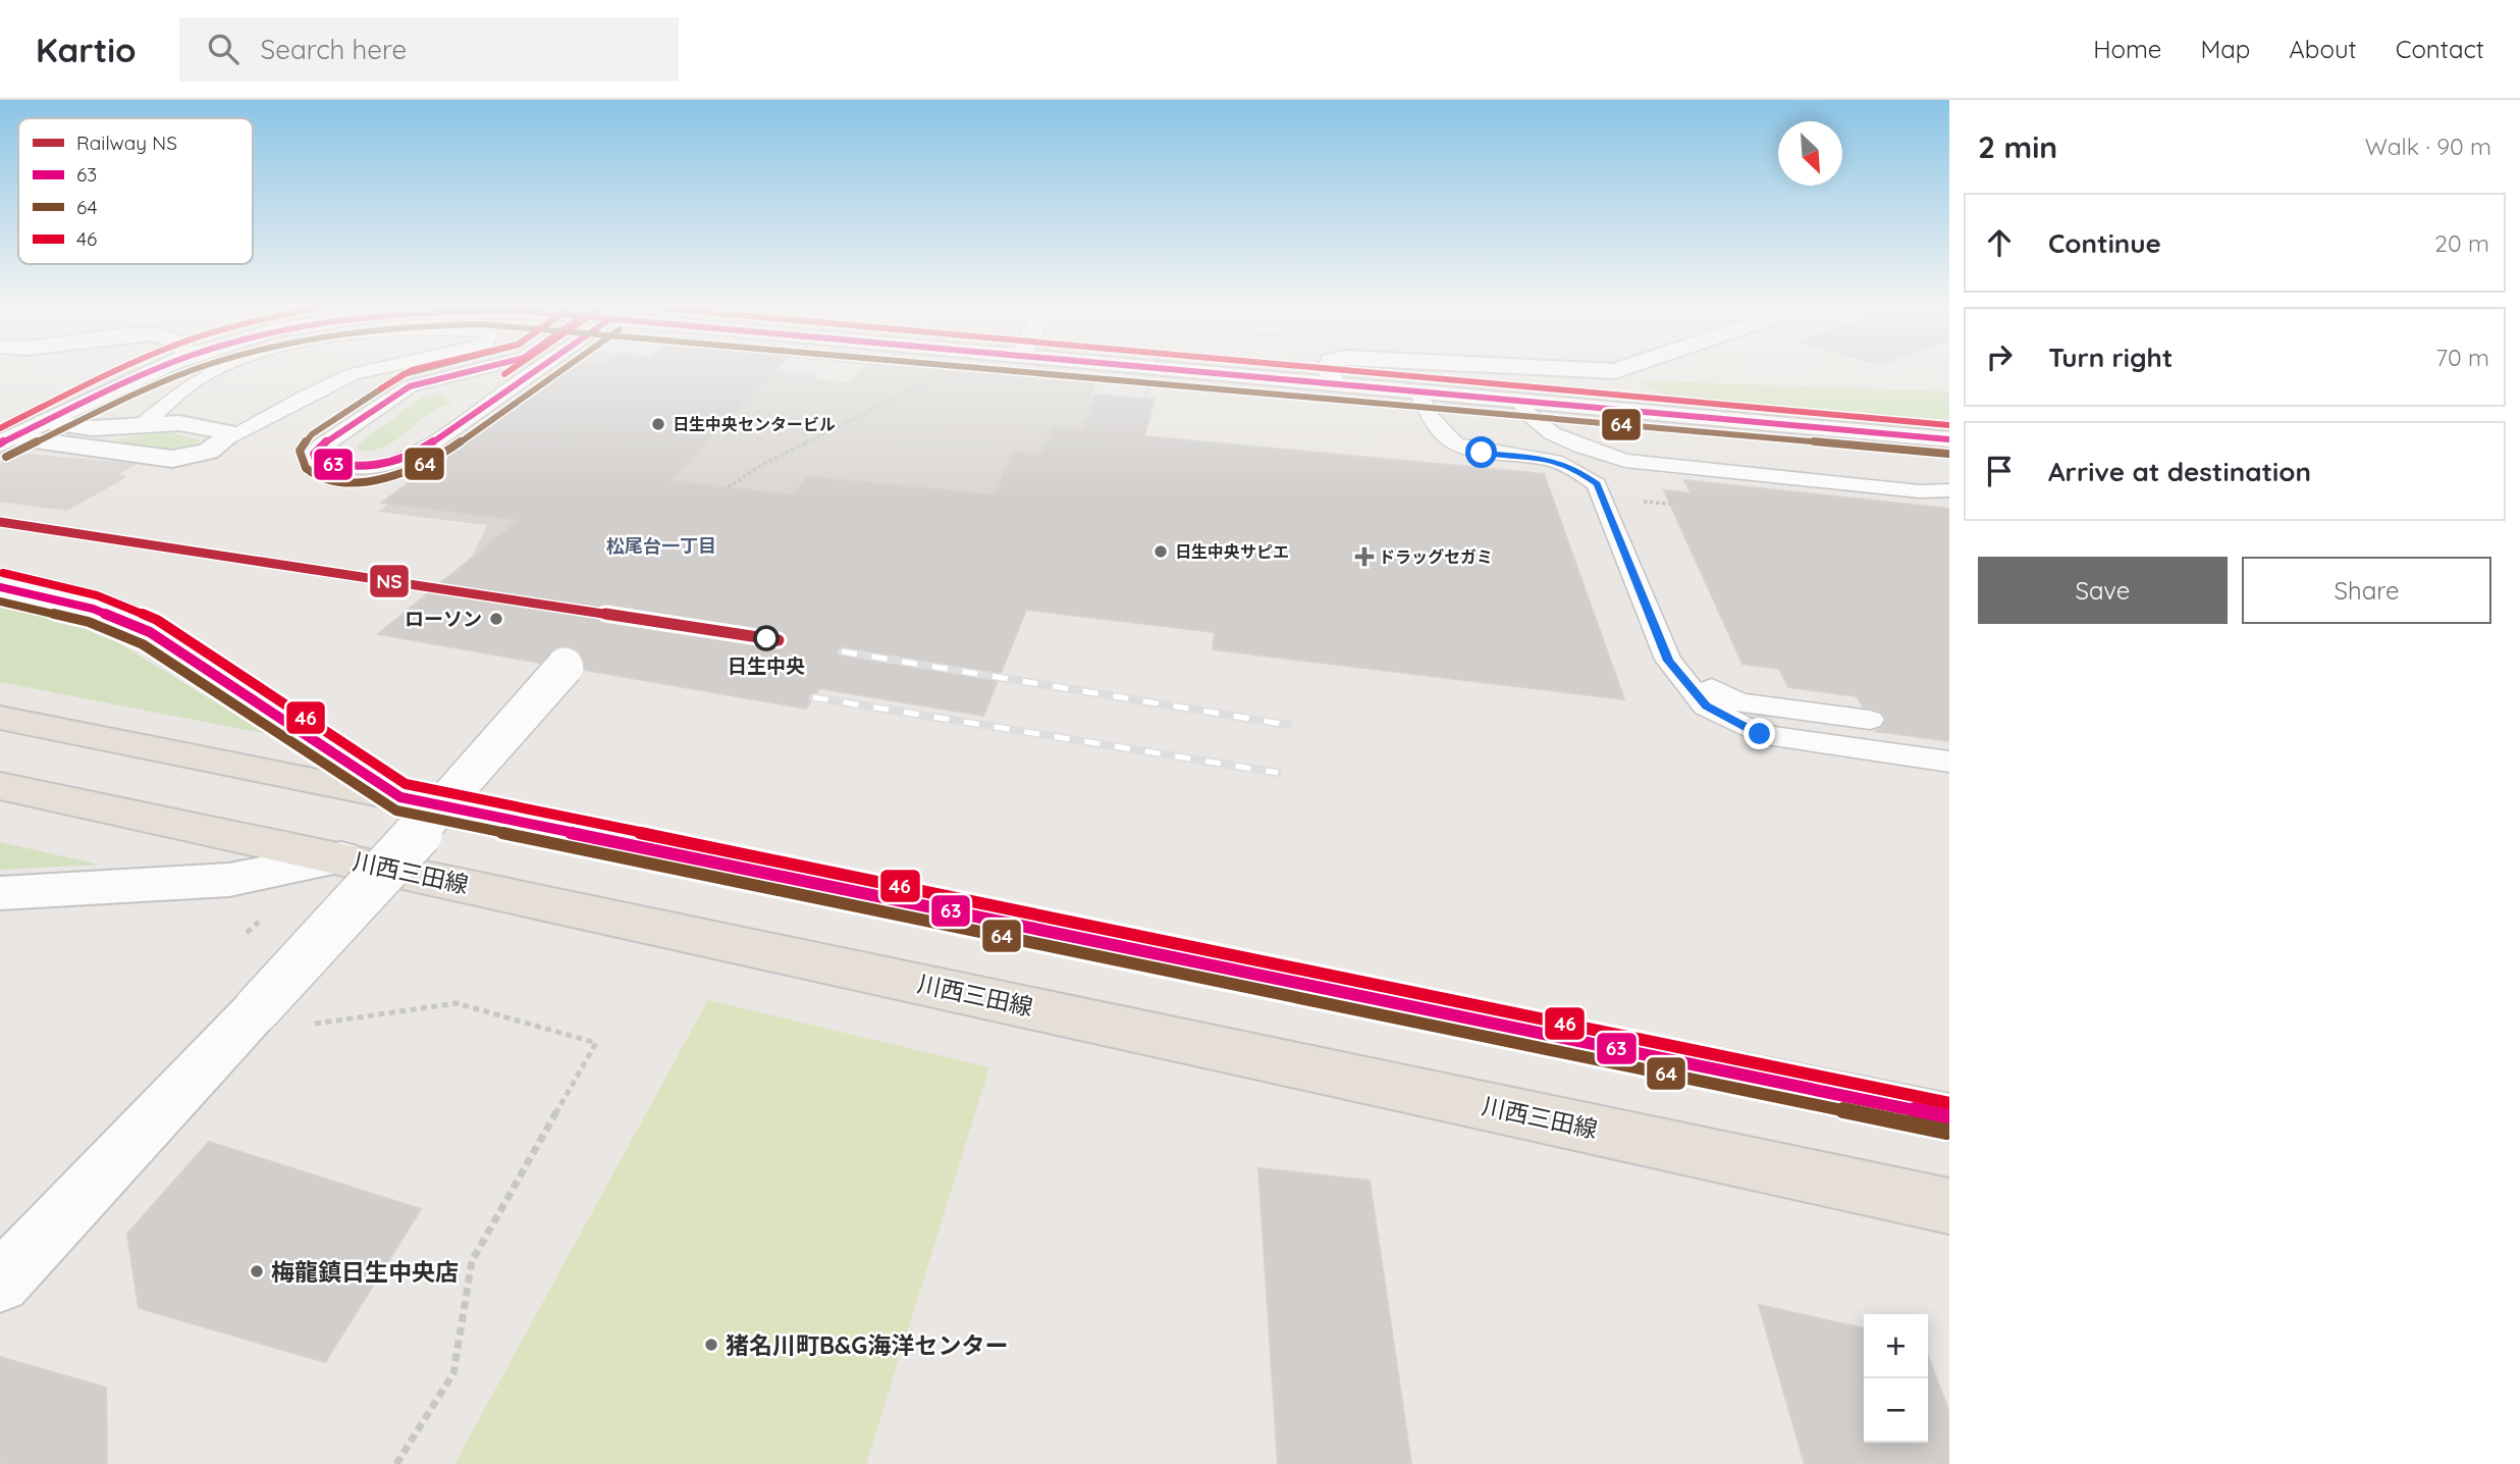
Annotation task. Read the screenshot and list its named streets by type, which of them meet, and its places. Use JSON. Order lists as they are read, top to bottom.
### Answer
{
  "streets": {
    "main road": ["川西三田線"]
  },
  "districts": ["松尾台一丁目"],
  "places": {
    "other": [
      "日生中央センタービル",
      "日生中央サピエ",
      "ローソン",
      "日生中央",
      "梅龍鎮日生中央店",
      "猪名川町B&G海洋センター"
    ],
    "health": ["ドラッグセガミ"]
  },
  "lines": [
    "transit line 63",
    "transit line 64",
    "transit line 46",
    "rail line NS"
  ],
  "legend": [
    "Railway NS",
    "63",
    "64",
    "46"
  ],
  "north": "bottom right",
  "page": {
    "header": "Kartio",
    "search": "Search here",
    "nav": [
      "Home",
      "Map",
      "About",
      "Contact"
    ],
    "heading": ["2 min", "Walk · 90 m"],
    "list": [
      ["Continue", "20 m"],
      ["Turn right", "70 m"],
      "Arrive at destination"
    ],
    "buttons": ["Save", "Share"],
    "map_buttons": ["+", "−"]
  }
}
